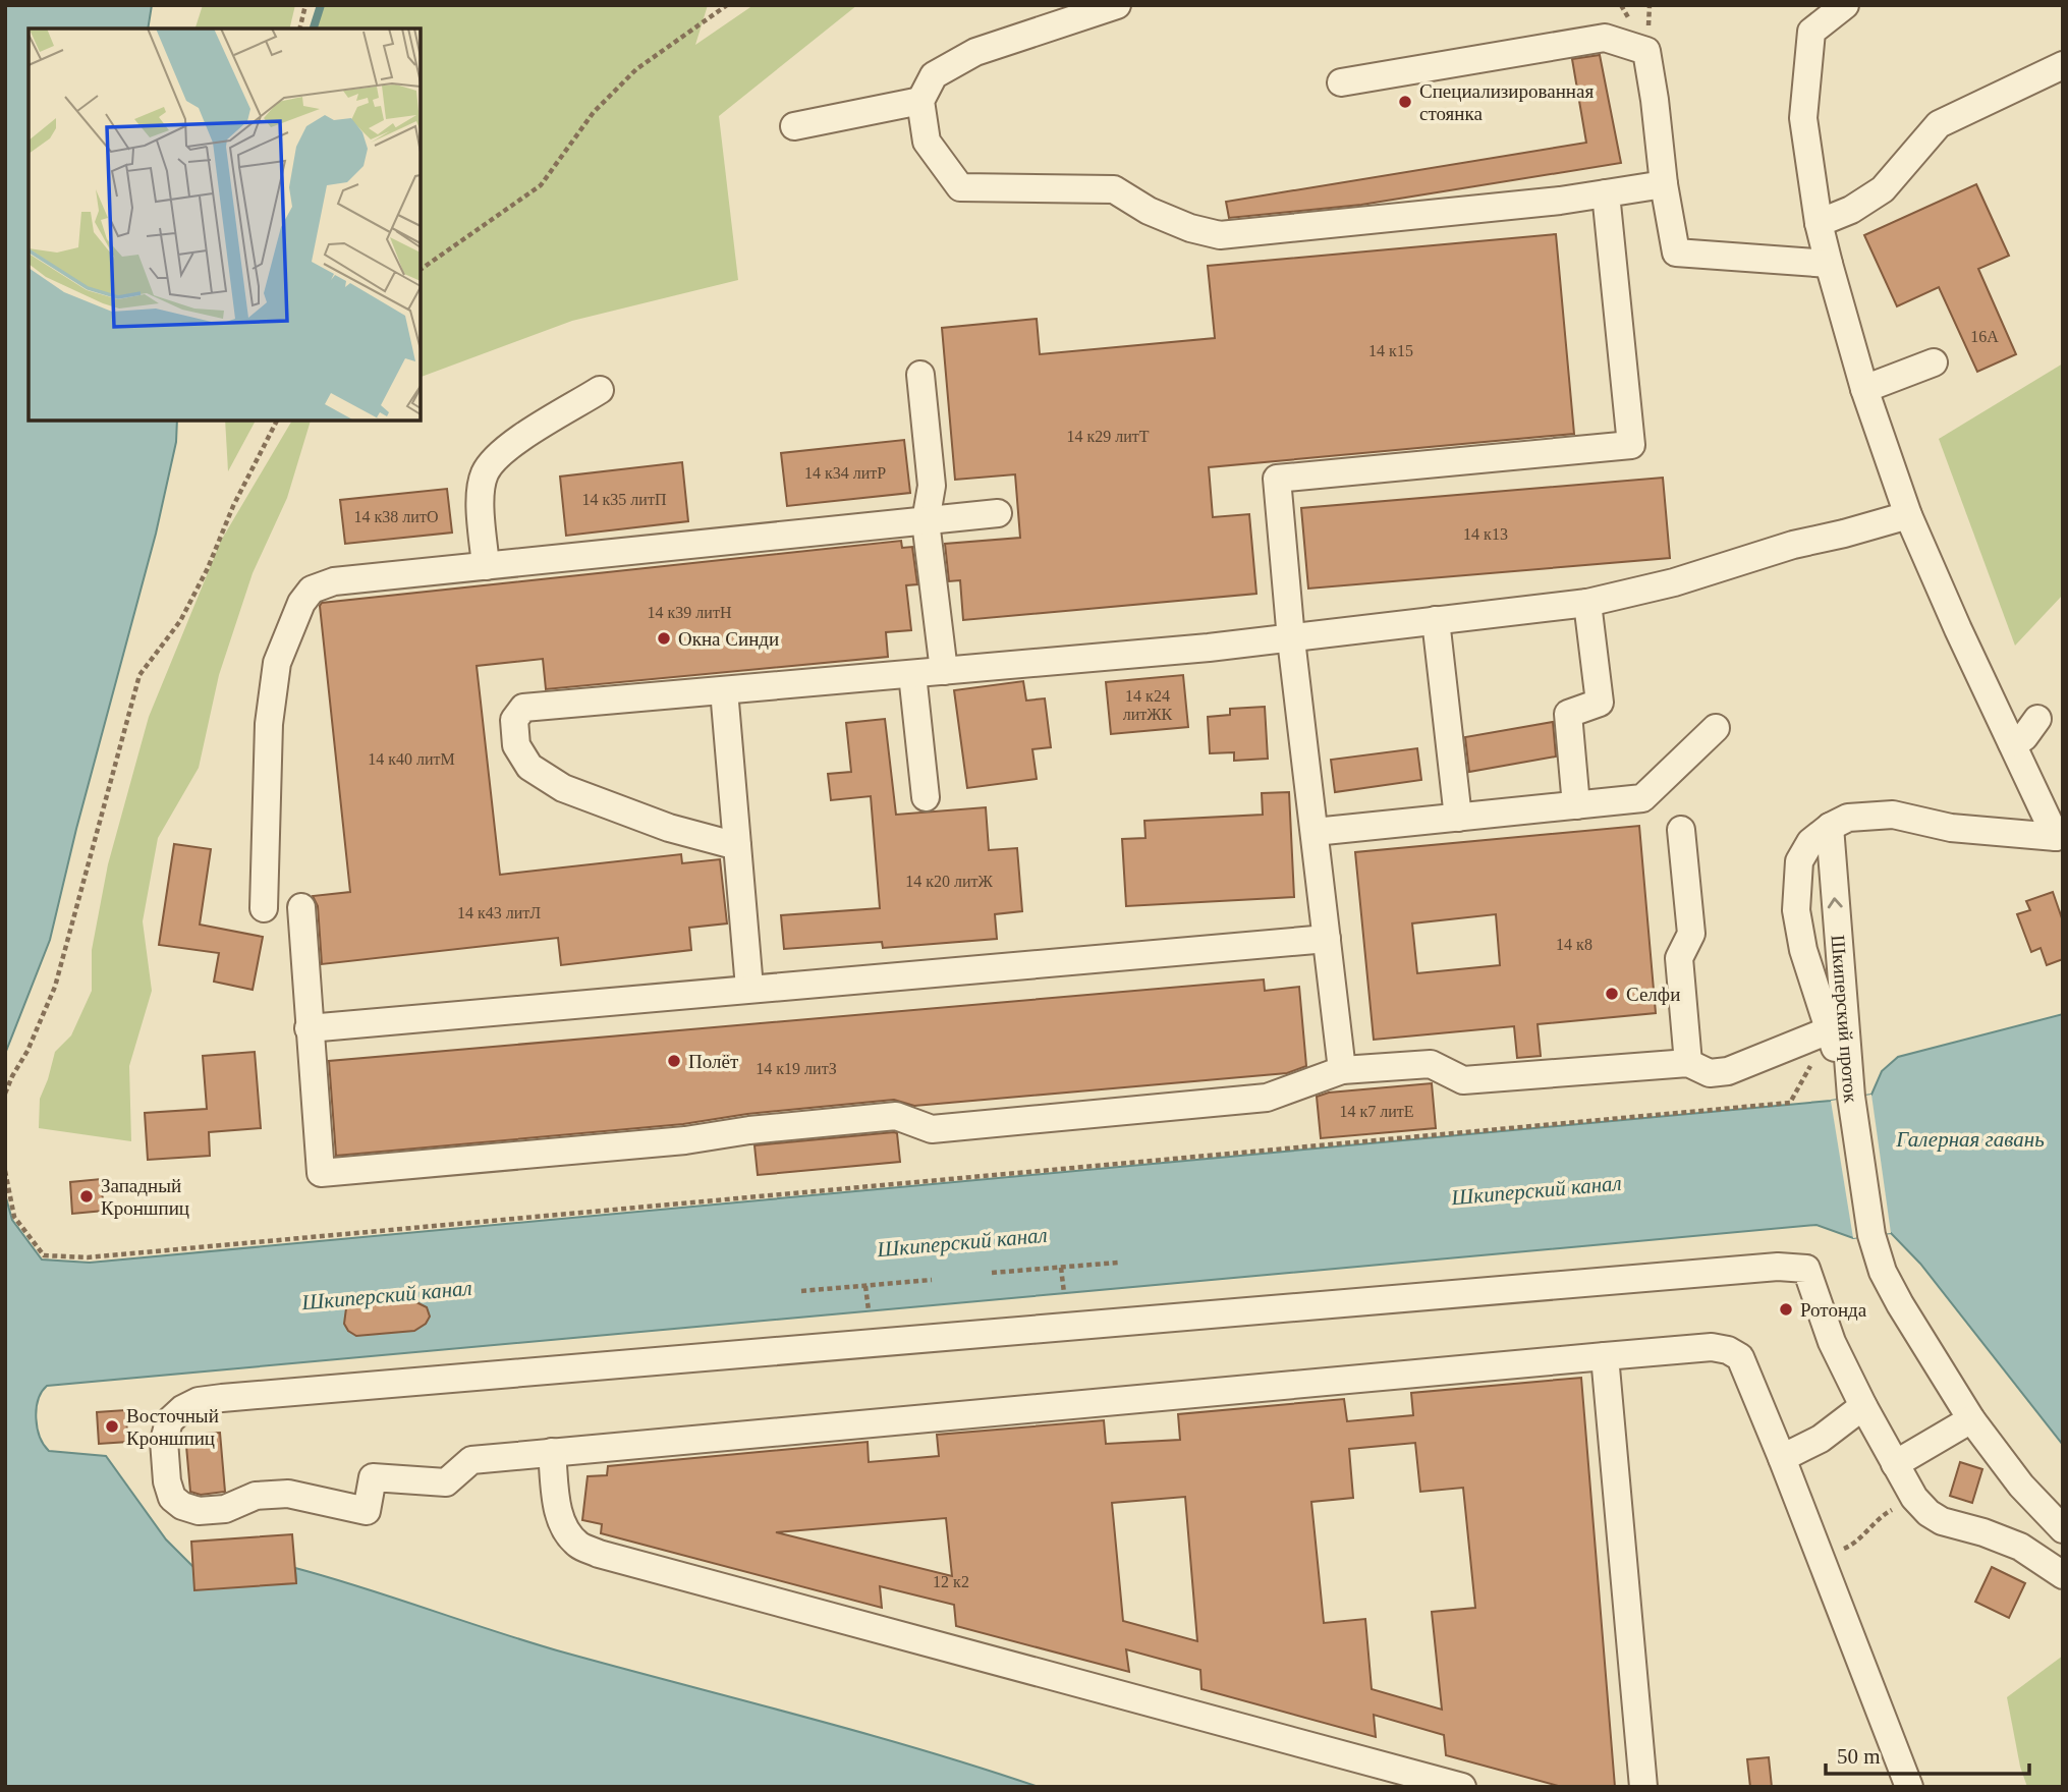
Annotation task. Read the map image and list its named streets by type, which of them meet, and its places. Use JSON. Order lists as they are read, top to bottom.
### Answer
{
  "streets": {
    "street": ["Шкиперский проток"]
  },
  "water": ["Галерная гавань", "Шкиперский канал"],
  "places": [
    "Специализированная стоянка",
    "Окна Синди",
    "Селфи",
    "Полёт",
    "Западный Кроншпиц",
    "Ротонда",
    "Восточный Кроншпиц"
  ],
  "house_numbers": [
    "16А",
    "14 к15",
    "14 к29 литТ",
    "14 к34 литР",
    "14 к35 литП",
    "14 к38 литО",
    "14 к13",
    "14 к39 литН",
    "14 к24 литЖК",
    "14 к40 литМ",
    "14 к20 литЖ",
    "14 к43 литЛ",
    "14 к8",
    "14 к19 литЗ",
    "14 к7 литЕ",
    "12 к2"
  ],
  "scale_bar": "50 m"
}
